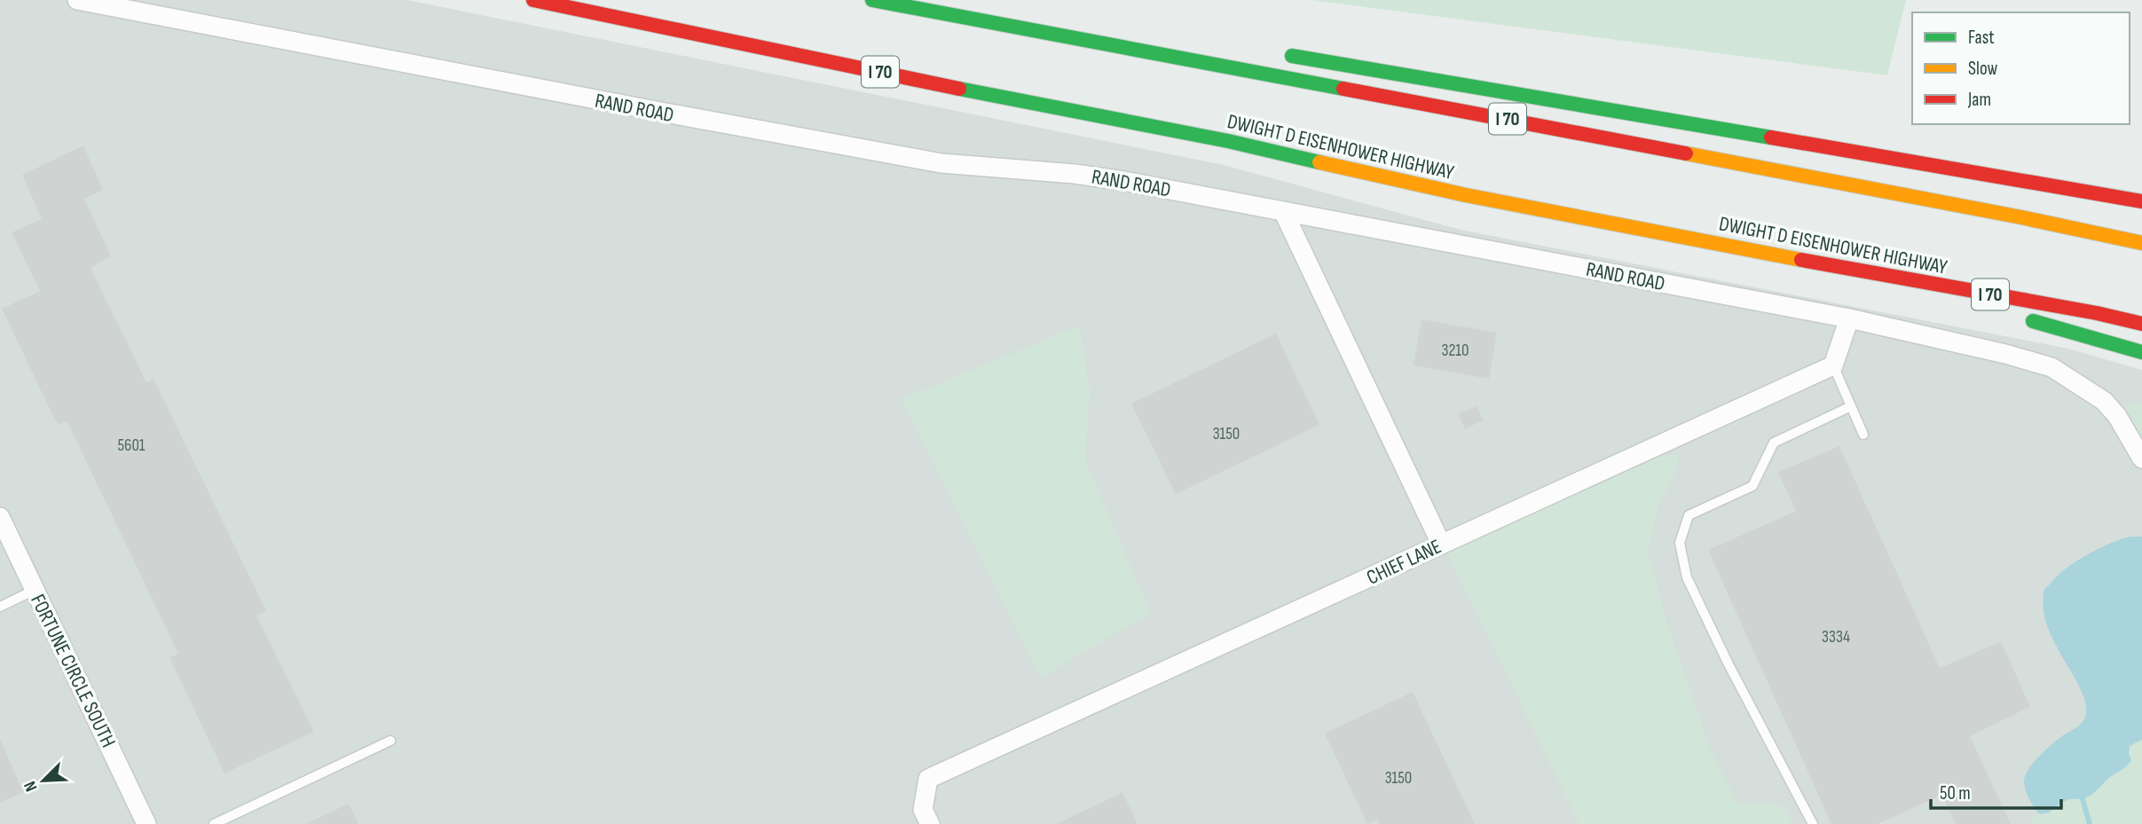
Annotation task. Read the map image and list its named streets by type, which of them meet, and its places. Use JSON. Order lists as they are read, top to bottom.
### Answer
{
  "streets": {
    "highway": ["I 70", "DWIGHT D EISENHOWER HIGHWAY"],
    "street": ["RAND ROAD", "CHIEF LANE", "FORTUNE CIRCLE SOUTH"]
  },
  "house_numbers": [
    "3210",
    "3150",
    "5601",
    "3334",
    "3150"
  ],
  "legend": ["Fast", "Slow", "Jam"],
  "scale_bar": "50 m",
  "north": "bottom left"
}
